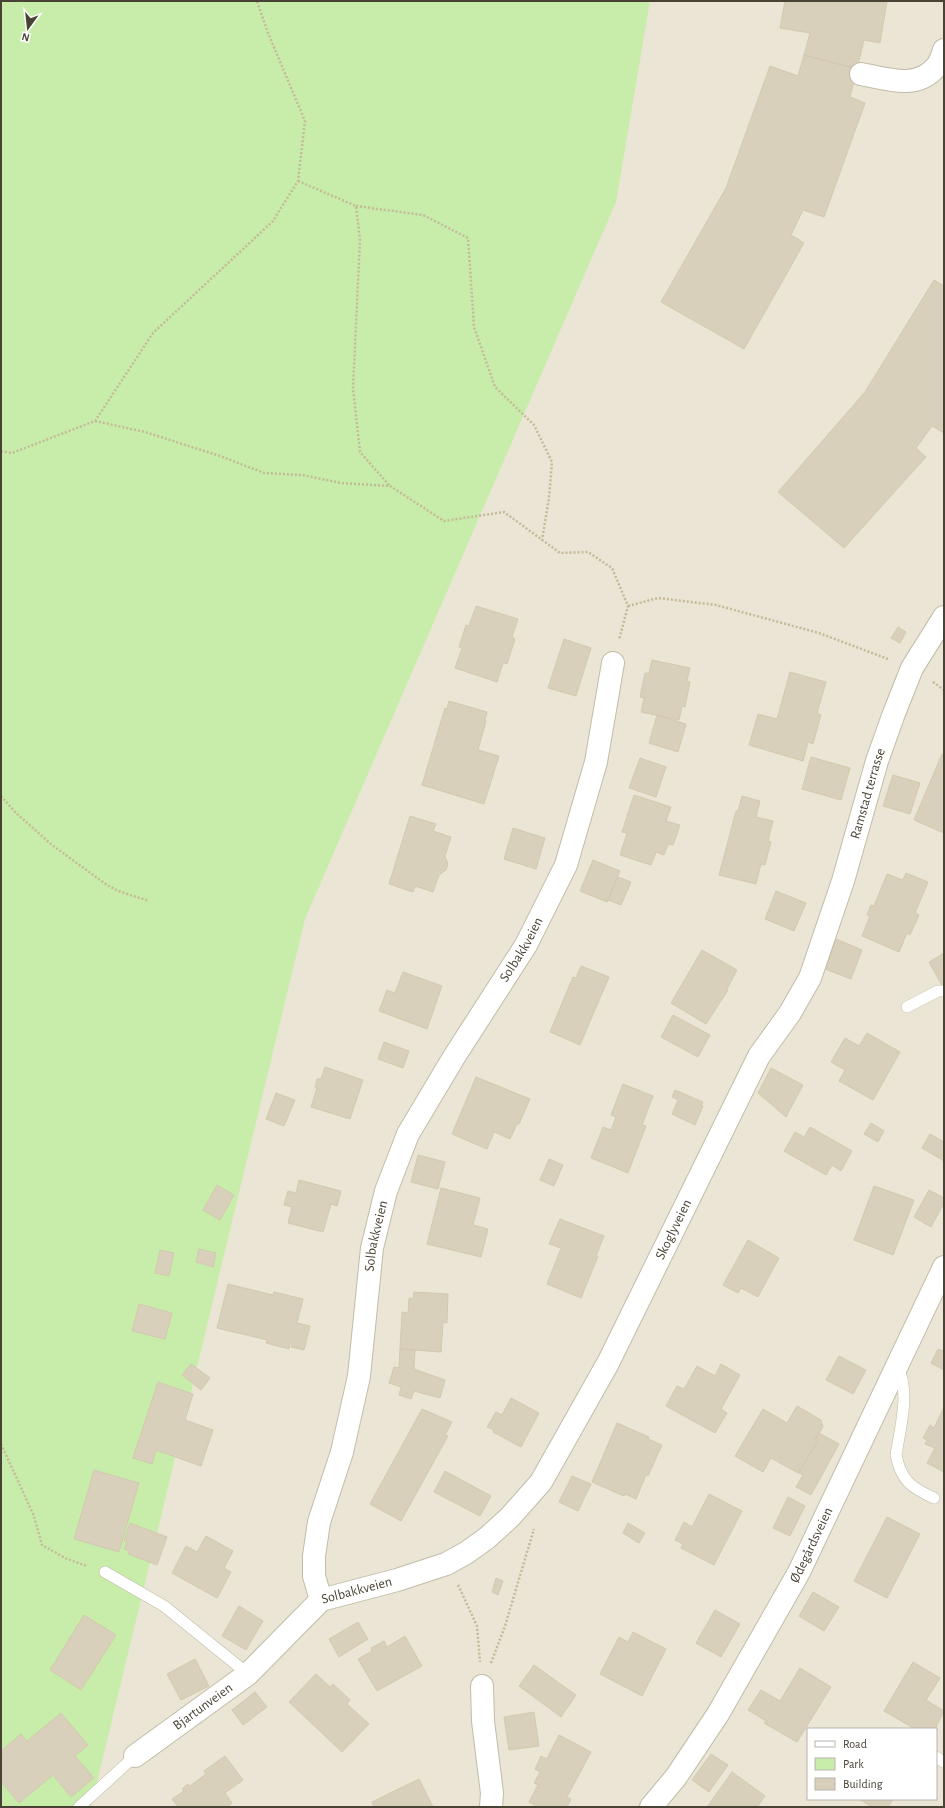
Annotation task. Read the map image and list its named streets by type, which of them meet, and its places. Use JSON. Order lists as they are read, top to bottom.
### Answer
{
  "streets": {
    "street": [
      "Ramstad terrasse",
      "Solbakkveien",
      "Skoglyveien",
      "Ødegårdsveien",
      "Bjartunveien"
    ]
  },
  "crossings": [
    ["Ramstad terrasse", "Skoglyveien"],
    ["Solbakkveien", "Skoglyveien"],
    ["Solbakkveien", "Bjartunveien"]
  ],
  "legend": ["Road", "Park", "Building"],
  "north": "bottom"
}
